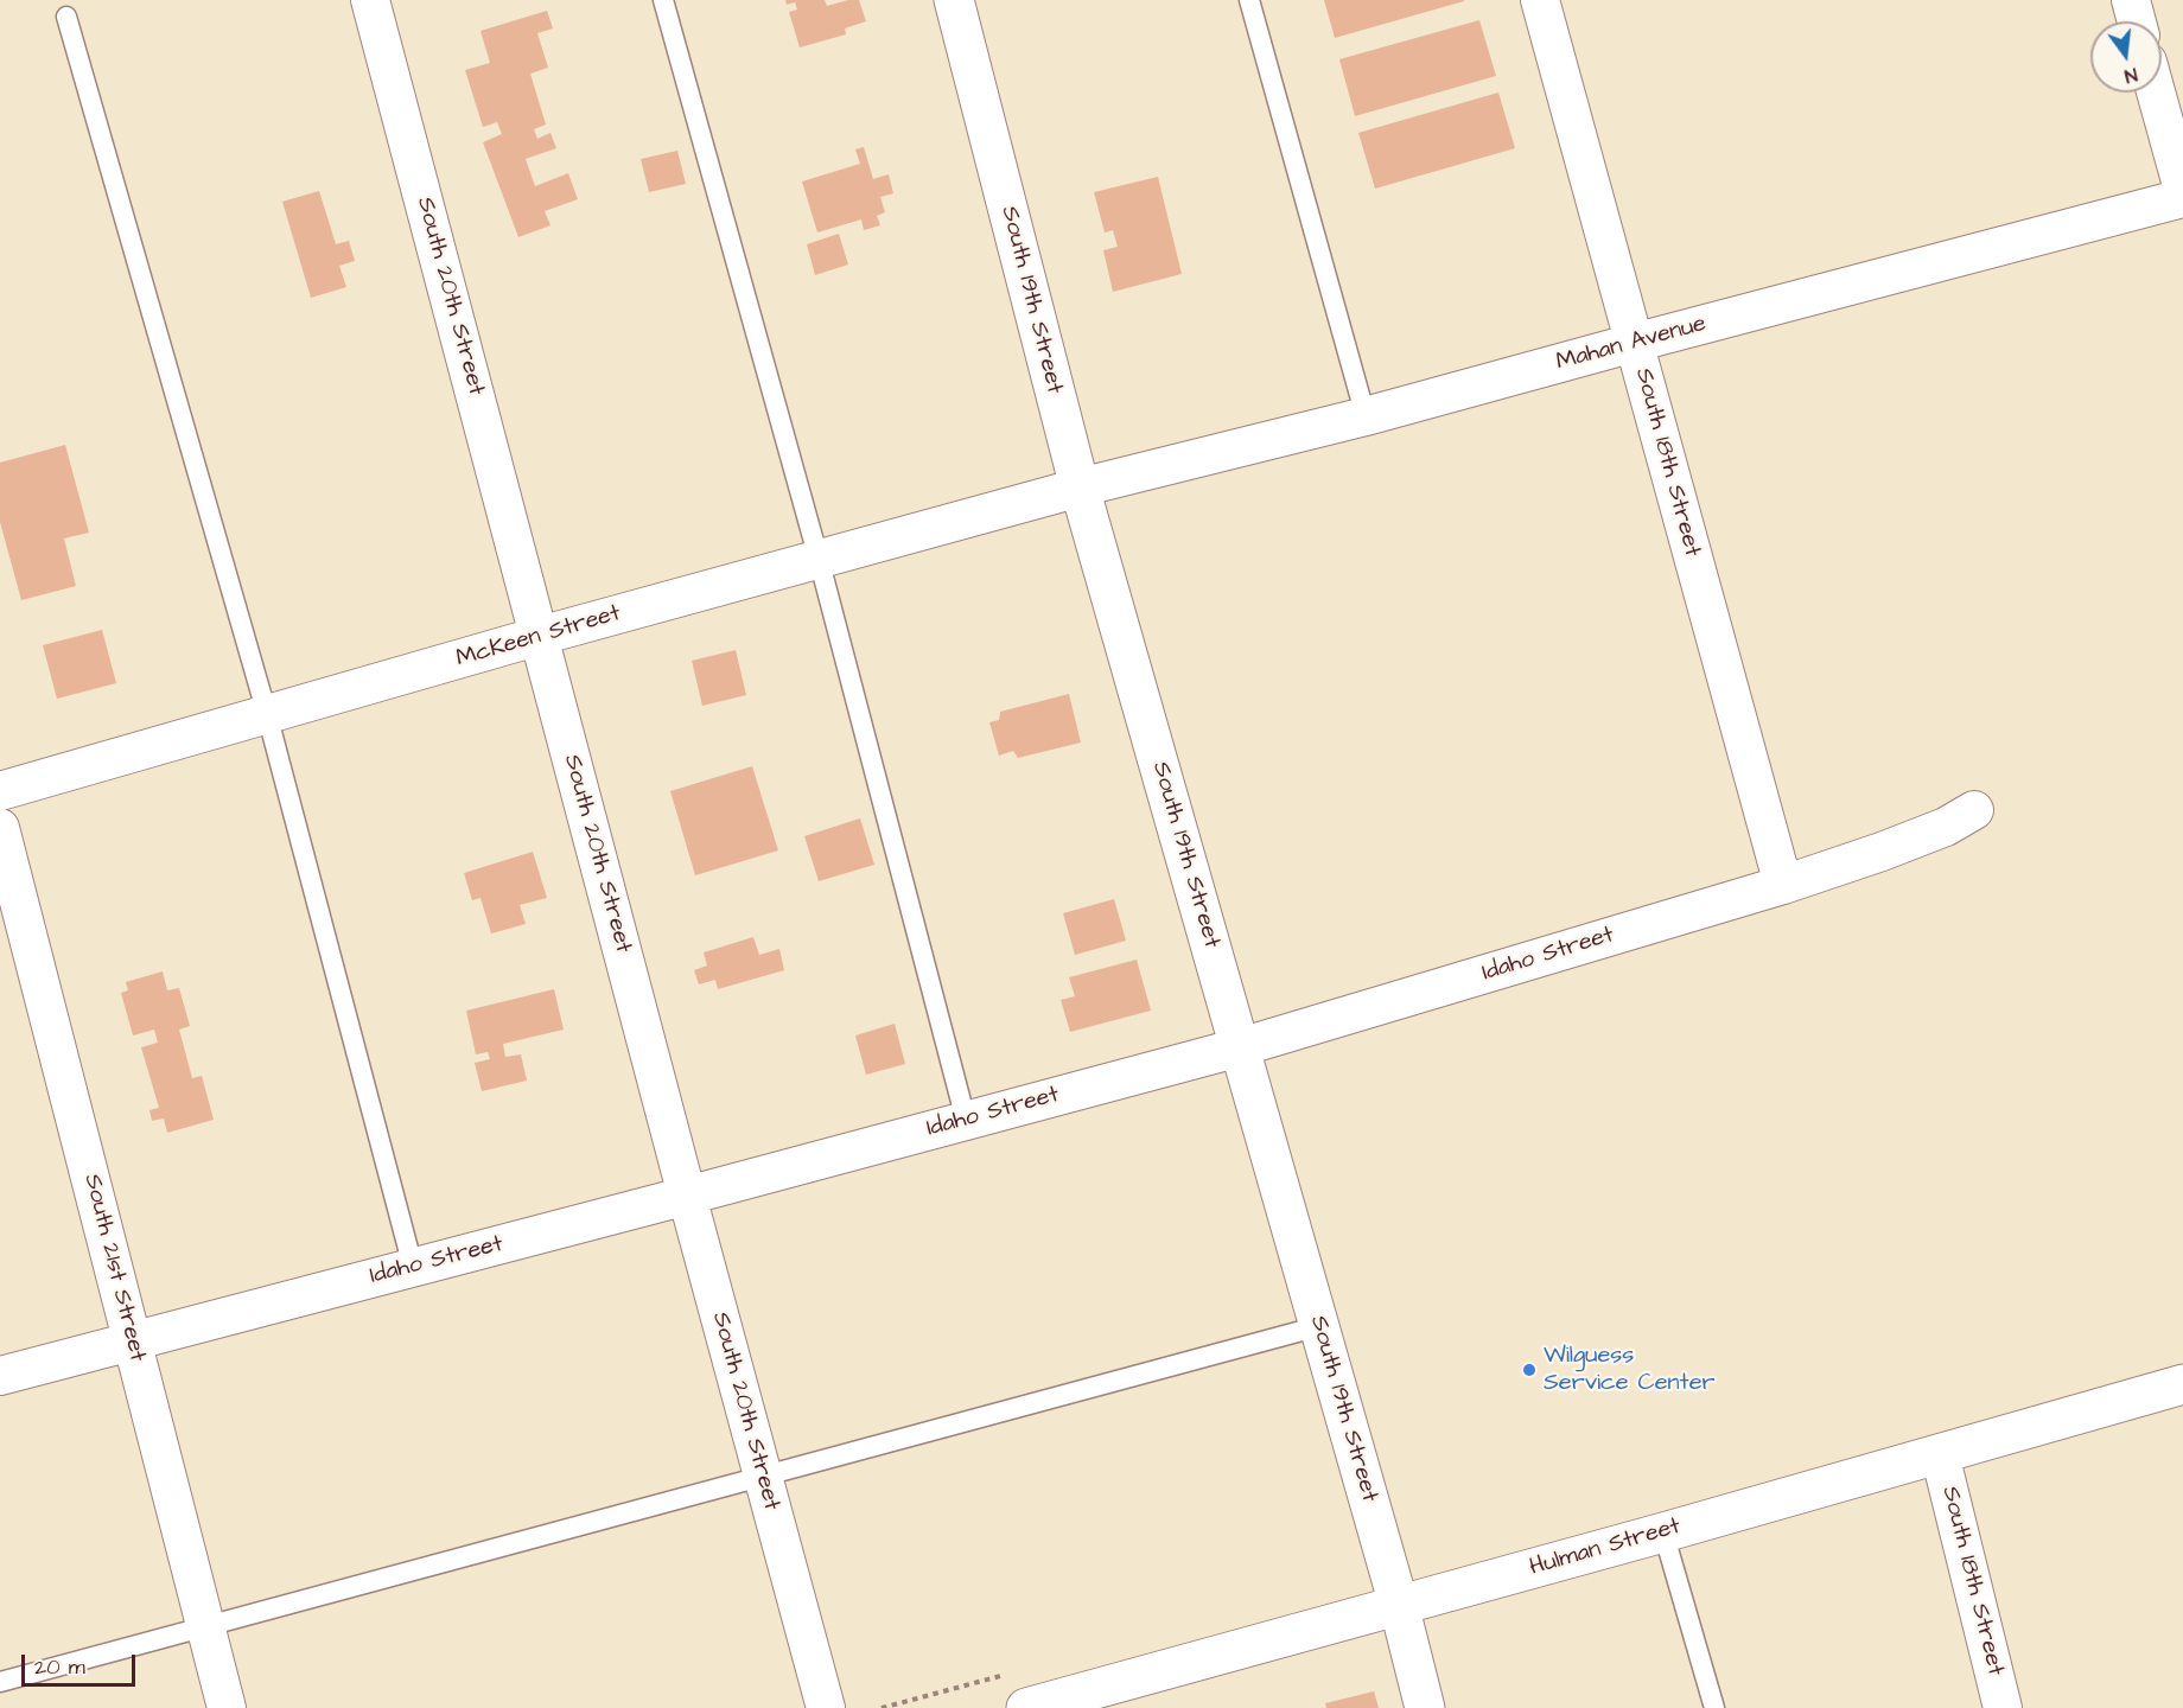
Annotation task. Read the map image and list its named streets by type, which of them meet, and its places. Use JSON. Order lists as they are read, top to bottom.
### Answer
{
  "streets": {
    "street": [
      "South 20th Street",
      "South 19th Street",
      "Mahan Avenue",
      "South 18th Street",
      "McKeen Street",
      "Idaho Street",
      "South 21st Street",
      "Hulman Street"
    ]
  },
  "crossings": [
    ["South 20th Street", "McKeen Street"],
    ["South 20th Street", "Idaho Street"],
    ["South 19th Street", "Mahan Avenue"],
    ["South 19th Street", "McKeen Street"],
    ["South 19th Street", "Idaho Street"],
    ["South 19th Street", "Hulman Street"],
    ["Mahan Avenue", "South 18th Street"],
    ["Mahan Avenue", "McKeen Street"],
    ["South 18th Street", "Idaho Street"],
    ["South 18th Street", "Hulman Street"],
    ["Idaho Street", "South 21st Street"]
  ],
  "places": ["Wilguess Service Center"],
  "scale_bar": "20 m",
  "north": "bottom"
}
